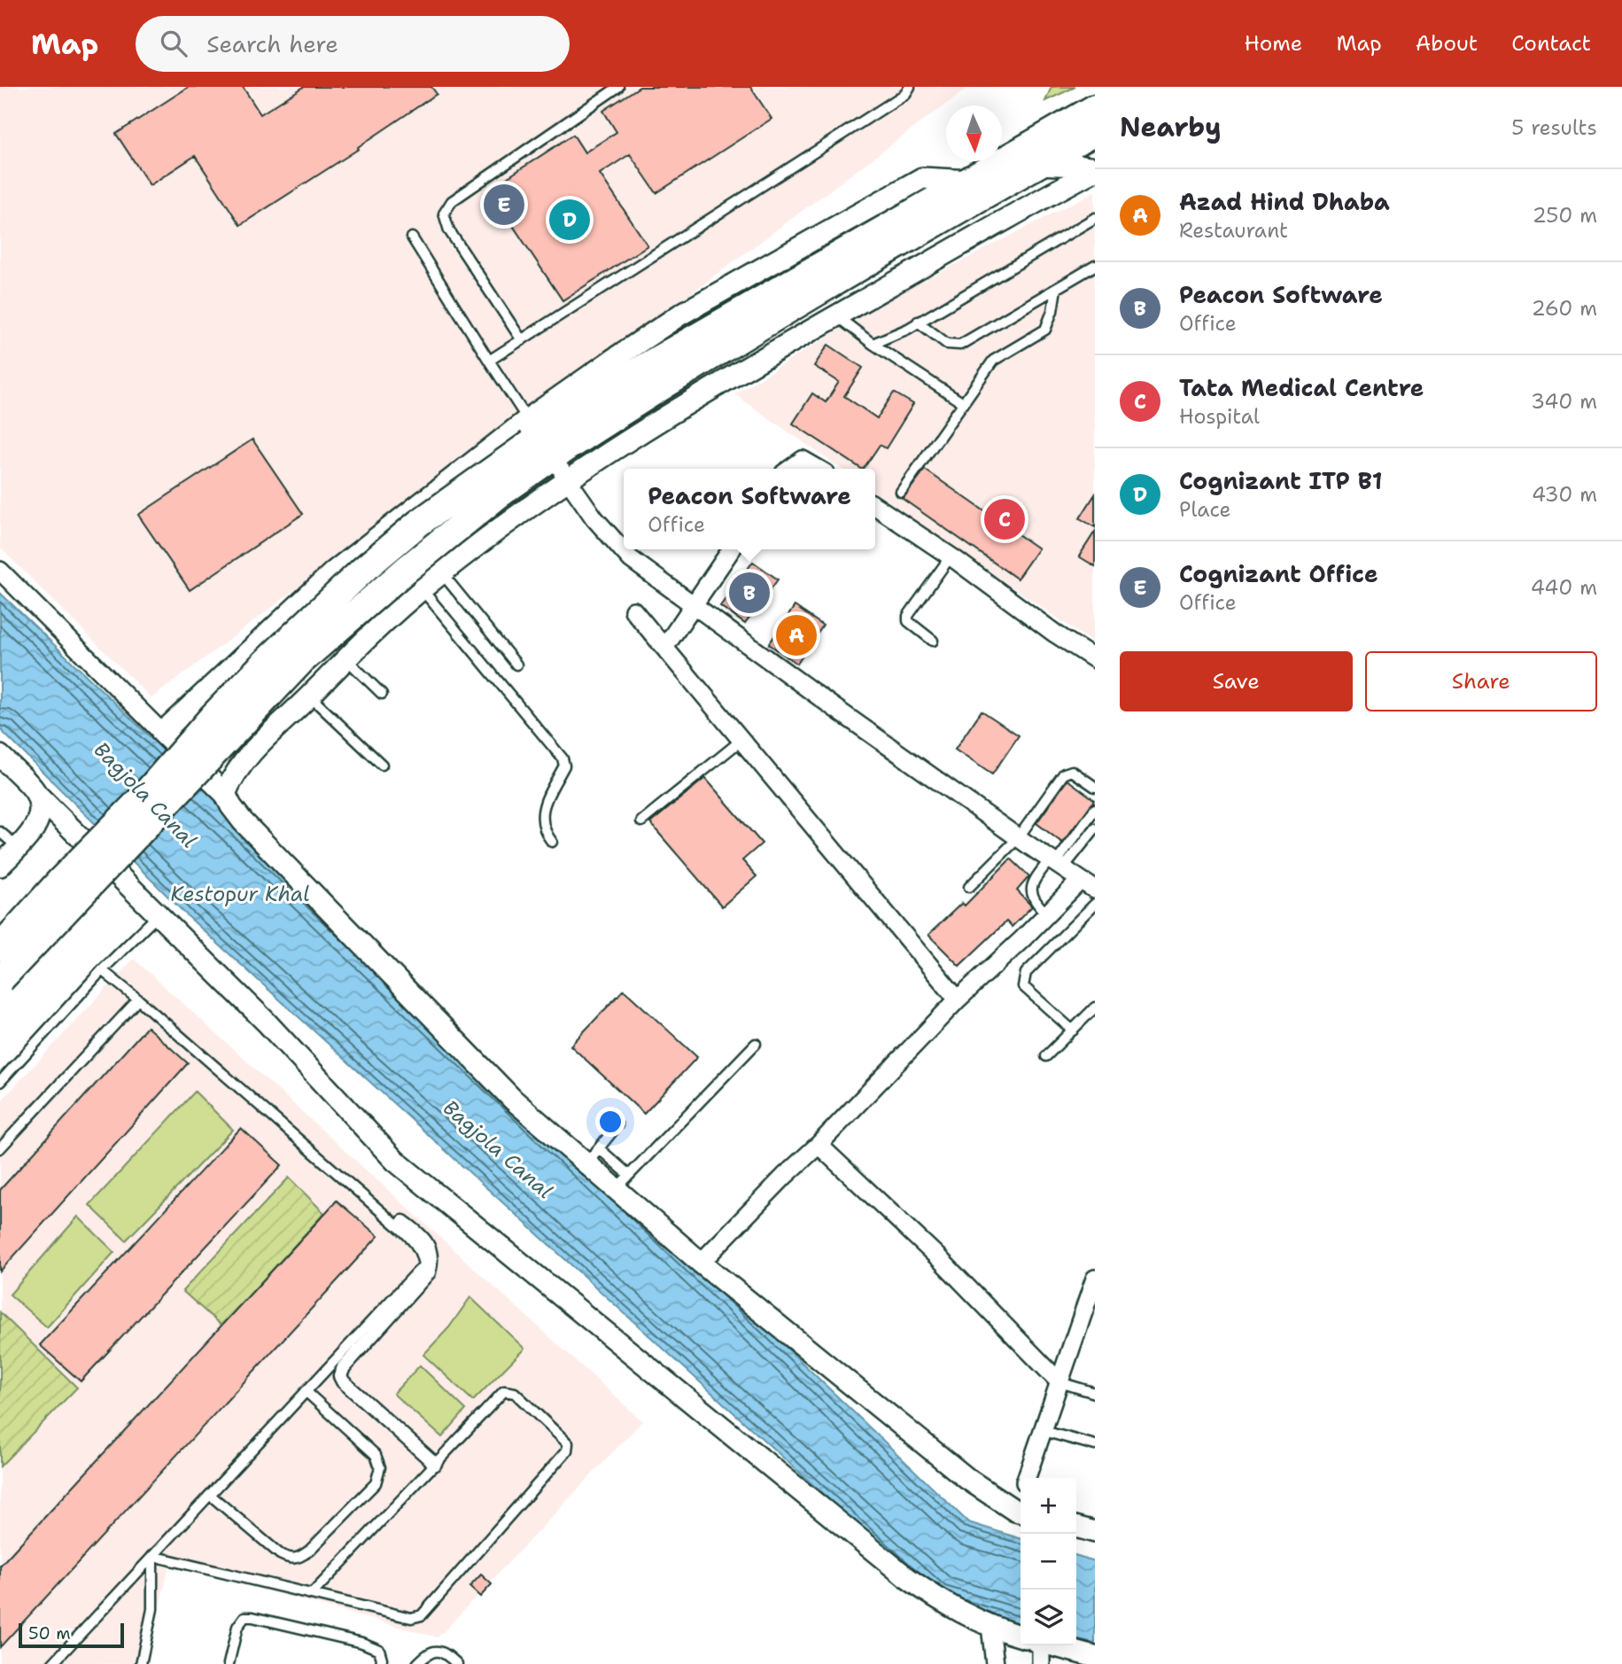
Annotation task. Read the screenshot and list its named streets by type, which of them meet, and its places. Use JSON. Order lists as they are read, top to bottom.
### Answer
{
  "water": ["Bagjola Canal", "Kestopur Khal"],
  "scale_bar": "50 m",
  "north": "bottom",
  "page": {
    "header": "Map",
    "search": "Search here",
    "nav": [
      "Home",
      "Map",
      "About",
      "Contact"
    ],
    "heading": ["Nearby", "5 results"],
    "list": [
      {
        "mark": "A",
        "name": "Azad Hind Dhaba",
        "note": "Restaurant",
        "value": "250 m"
      },
      {
        "mark": "B",
        "name": "Peacon Software",
        "note": "Office",
        "value": "260 m"
      },
      {
        "mark": "C",
        "name": "Tata Medical Centre",
        "note": "Hospital",
        "value": "340 m"
      },
      {
        "mark": "D",
        "name": "Cognizant ITP B1",
        "note": "Place",
        "value": "430 m"
      },
      {
        "mark": "E",
        "name": "Cognizant Office",
        "note": "Office",
        "value": "440 m"
      }
    ],
    "pins": [
      "E",
      "D",
      "C",
      "B",
      "A"
    ],
    "popup": ["Peacon Software", "Office"],
    "buttons": ["Save", "Share"],
    "map_buttons": ["+", "−"],
    "scale": "50 m"
  }
}
